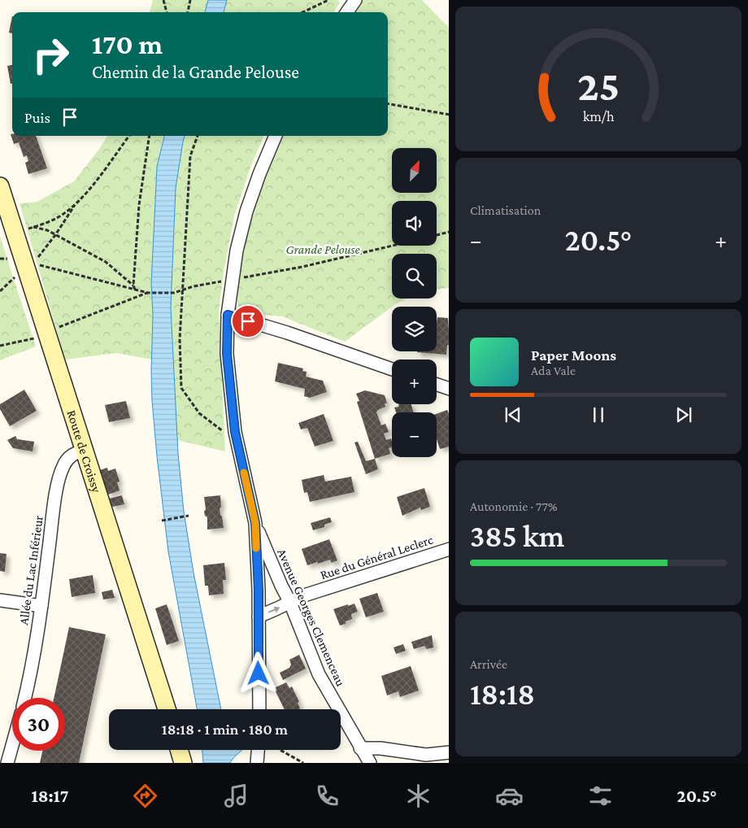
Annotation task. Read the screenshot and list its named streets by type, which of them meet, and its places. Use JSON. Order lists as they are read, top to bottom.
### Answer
{
  "streets": {
    "main road": ["Route de Croissy"],
    "street": ["Rue du Général Leclerc", "Allée du Lac Inférieur", "Avenue Georges Clemenceau"]
  },
  "crossings": [
    ["Route de Croissy", "Allée du Lac Inférieur"],
    ["Rue du Général Leclerc", "Avenue Georges Clemenceau"]
  ],
  "parks": ["Grande Pelouse"],
  "north": "top right",
  "page": {
    "turn": ["170 m", "Chemin de la Grande Pelouse"],
    "then": "Puis",
    "map_buttons": ["+", "−"],
    "tile": [
      "Climatisation",
      ["Autonomie · 77%", "385 km"],
      ["Arrivée", "18:18"]
    ],
    "heat": ["−", "20.5°", "+"],
    "song": ["Paper Moons", "Ada Vale"],
    "limit": "30",
    "trip": "18:18 · 1 min · 180 m",
    "tabs": ["18:17", "20.5°"],
    "gauge": ["25", "km/h"]
  }
}
